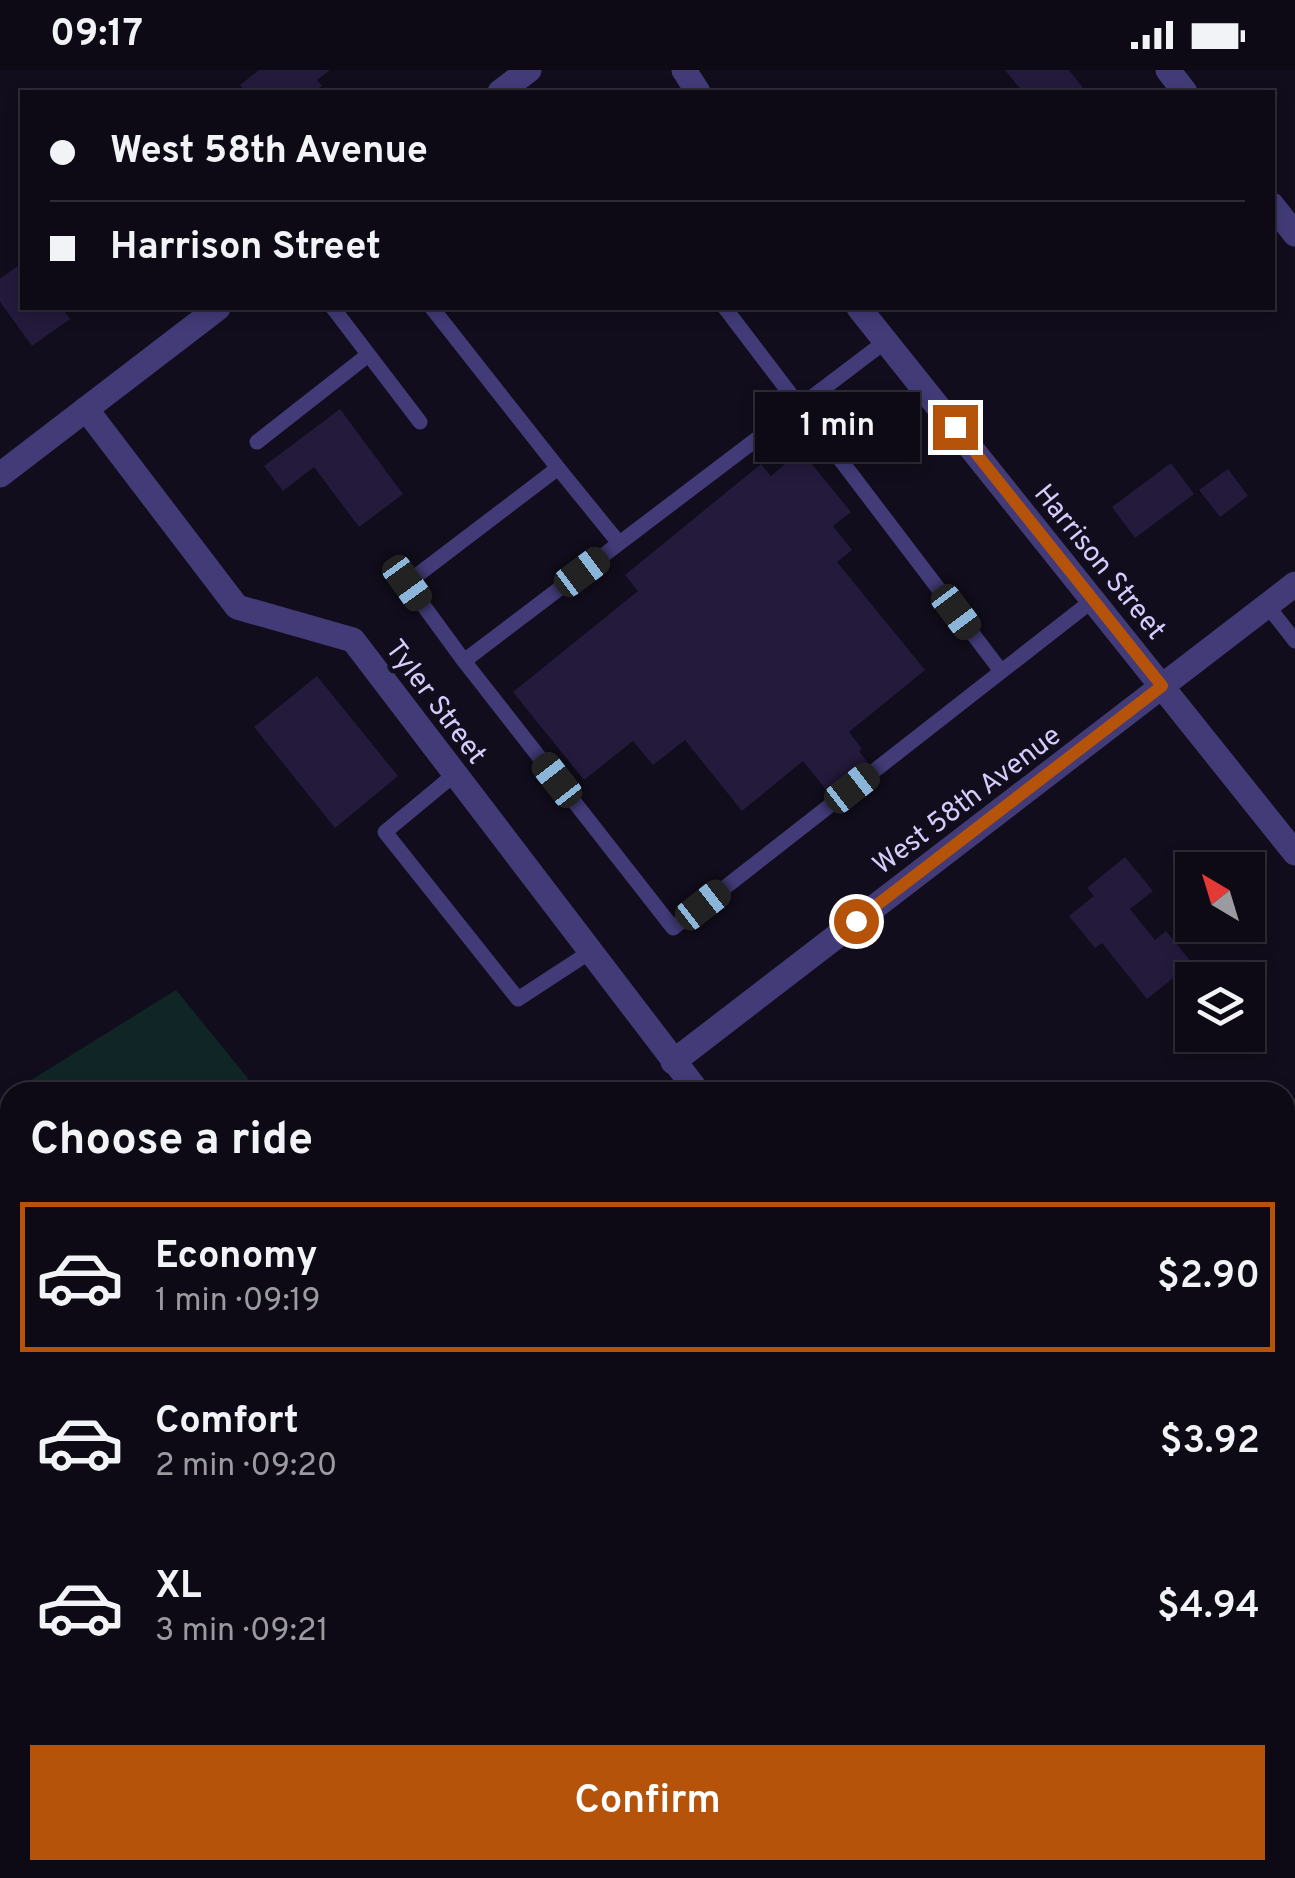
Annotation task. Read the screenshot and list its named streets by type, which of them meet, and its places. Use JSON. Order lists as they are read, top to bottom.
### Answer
{
  "streets": {
    "street": ["Harrison Street", "Tyler Street", "West 58th Avenue"]
  },
  "crossings": [
    ["Harrison Street", "West 58th Avenue"],
    ["Tyler Street", "West 58th Avenue"]
  ],
  "north": "top left",
  "page": {
    "status": "09:17",
    "banner": ["West 58th Avenue", "Harrison Street"],
    "bubble": "1 min",
    "heading": "Choose a ride",
    "list": [
      {
        "name": "Economy",
        "note": "1 min · 09:19",
        "value": "$2.90"
      },
      {
        "name": "Comfort",
        "note": "2 min · 09:20",
        "value": "$3.92"
      },
      {
        "name": "XL",
        "note": "3 min · 09:21",
        "value": "$4.94"
      }
    ],
    "buttons": "Confirm"
  }
}
